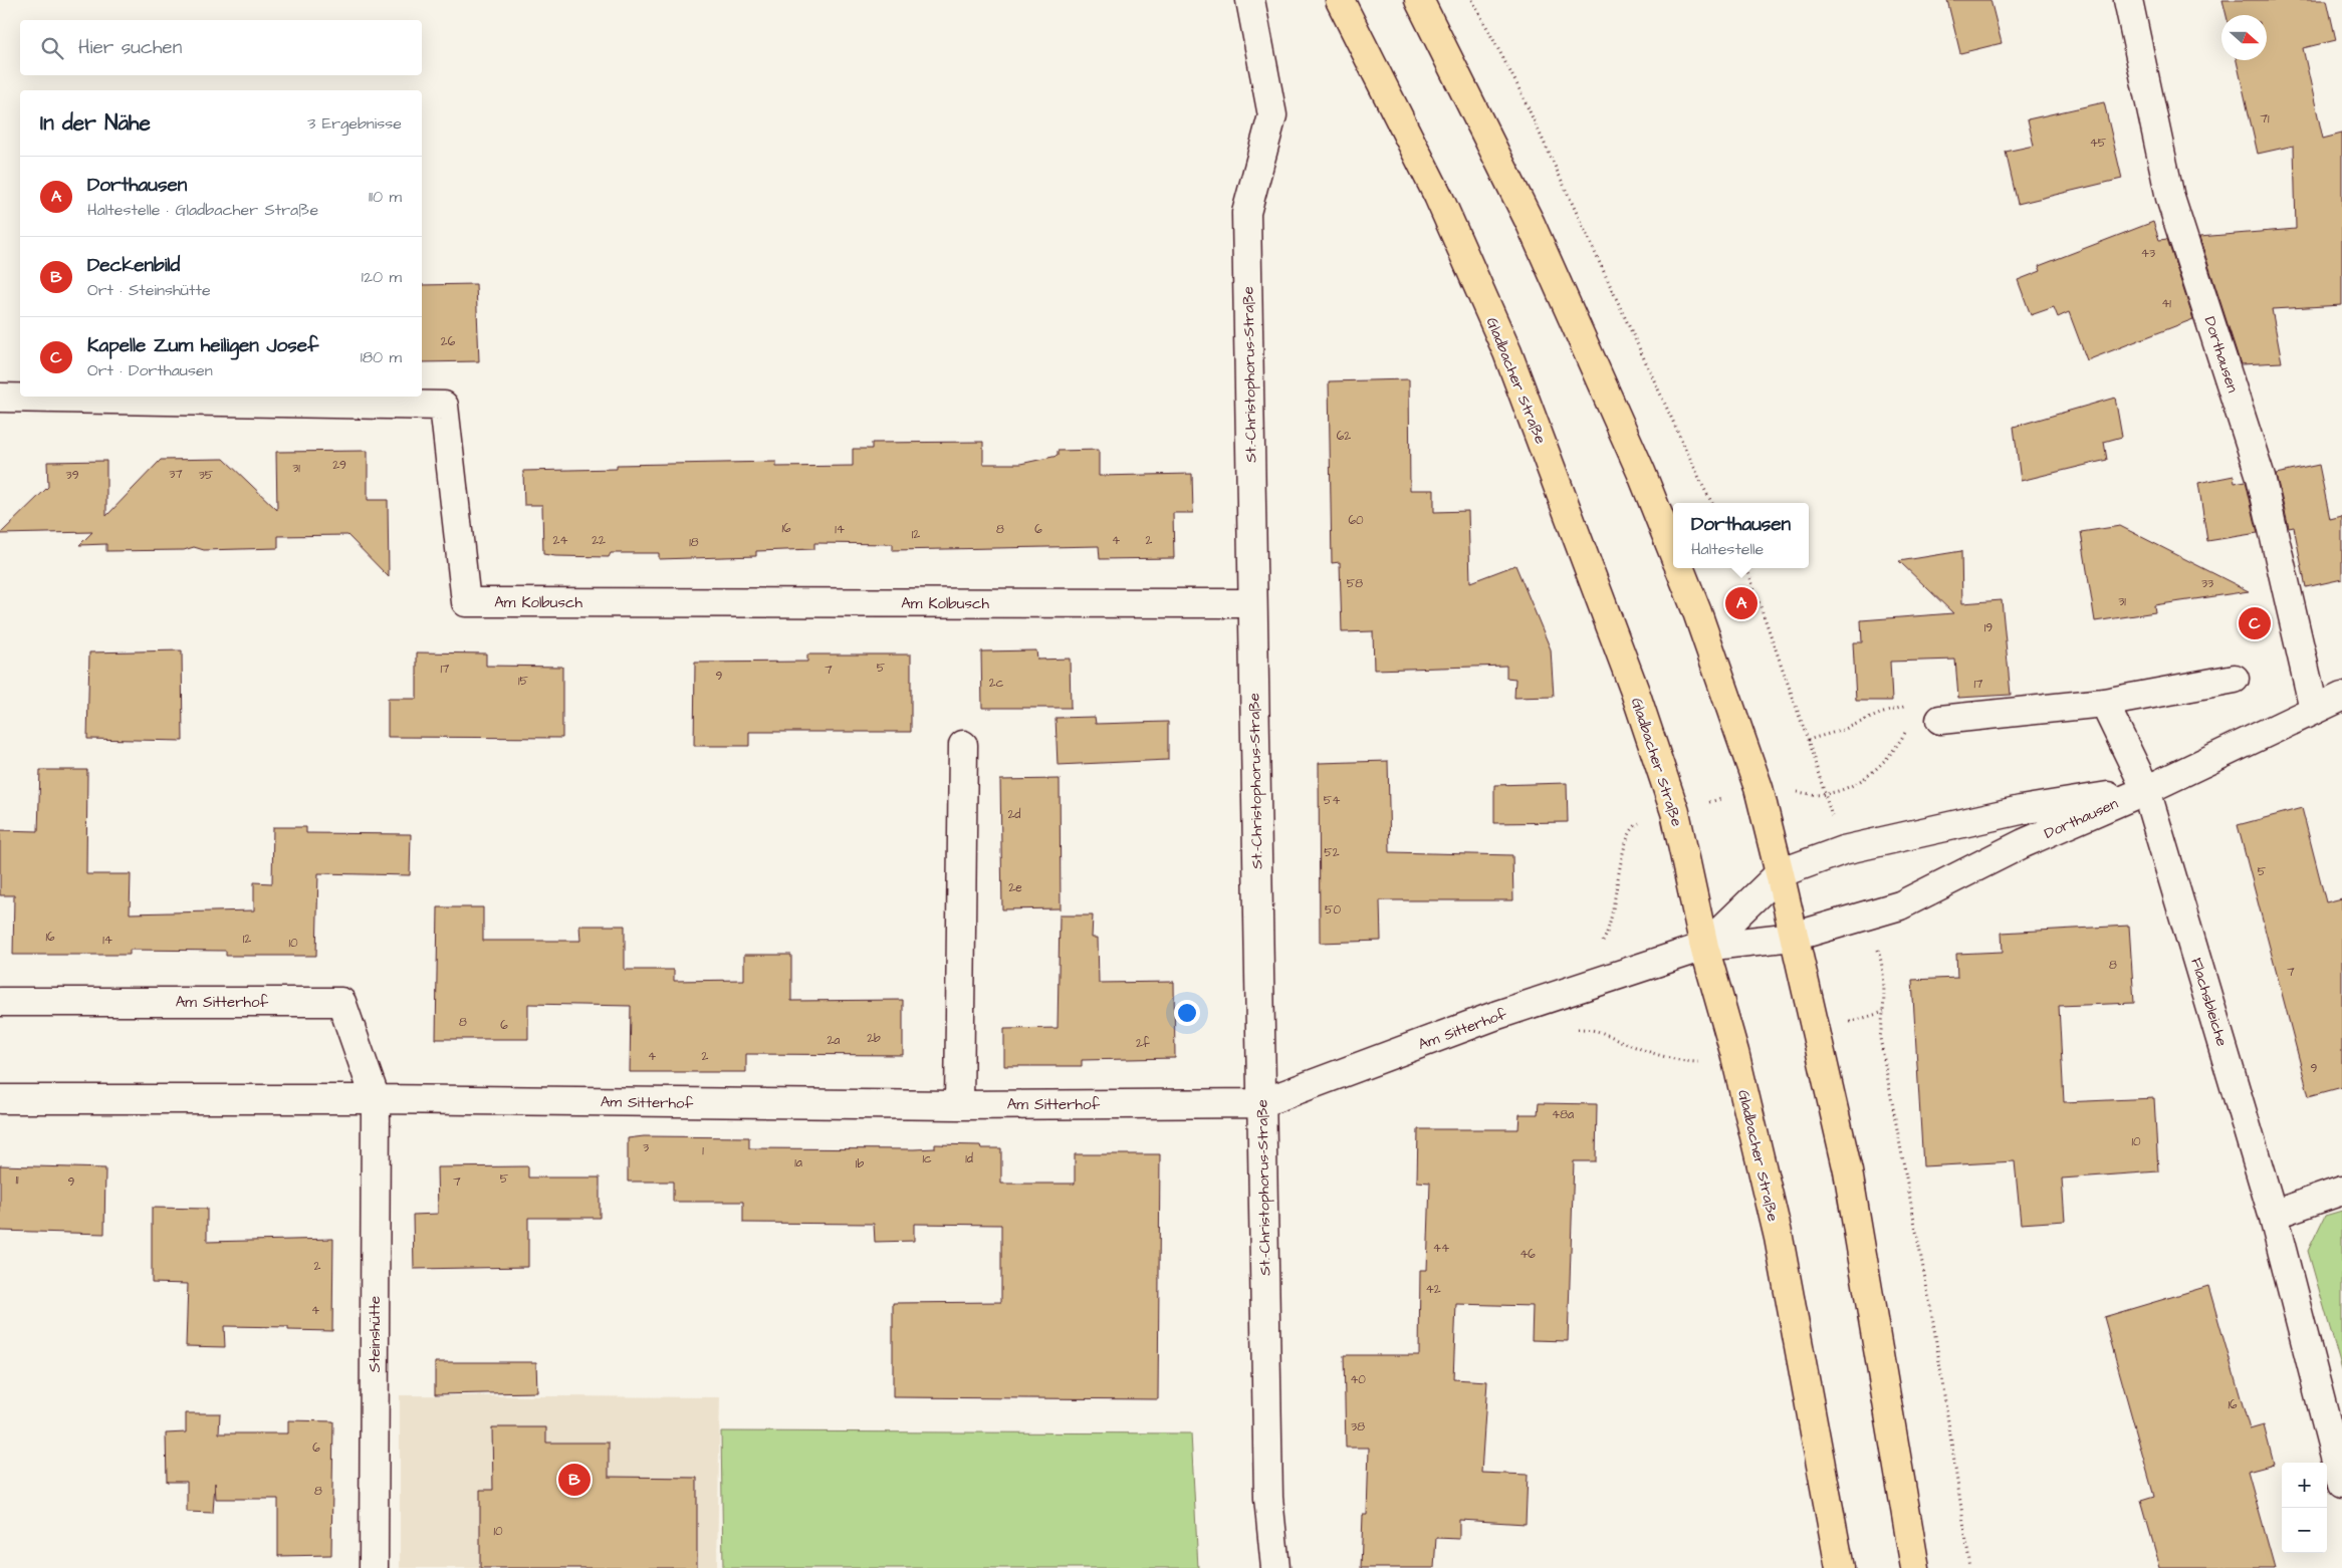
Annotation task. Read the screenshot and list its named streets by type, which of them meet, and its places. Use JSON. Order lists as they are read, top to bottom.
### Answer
{
  "streets": {
    "main road": ["Gladbacher Straße"],
    "street": [
      "Dorthausen",
      "St.-Christophorus-Straße",
      "Am Kolbusch",
      "Am Sitterhof",
      "Flachsbleiche",
      "Steinshütte"
    ]
  },
  "crossings": [
    ["Dorthausen", "Gladbacher Straße"],
    ["Dorthausen", "Am Sitterhof"],
    ["Dorthausen", "Flachsbleiche"],
    ["St.-Christophorus-Straße", "Am Kolbusch"],
    ["St.-Christophorus-Straße", "Am Sitterhof"],
    ["Gladbacher Straße", "Am Sitterhof"],
    ["Am Sitterhof", "Steinshütte"]
  ],
  "house_numbers": [
    "71",
    "45",
    "43",
    "41",
    "26",
    "62",
    "29",
    "31",
    "37",
    "39",
    "35",
    "60",
    "16",
    "14",
    "8",
    "6",
    "12",
    "24",
    "22",
    "4",
    "2",
    "18",
    "58",
    "33",
    "31",
    "19",
    "5",
    "17",
    "7",
    "9",
    "15",
    "2c",
    "17",
    "54",
    "2d",
    "52",
    "5",
    "2e",
    "50",
    "16",
    "12",
    "14",
    "10",
    "8",
    "7",
    "8",
    "6",
    "2b",
    "2a",
    "2f",
    "4",
    "2",
    "9",
    "48a",
    "10",
    "3",
    "1",
    "1c",
    "1d",
    "1a",
    "1b",
    "5",
    "11",
    "9",
    "7",
    "44",
    "46",
    "2",
    "42",
    "4",
    "40",
    "16",
    "38",
    "6",
    "8",
    "10"
  ],
  "north": "right",
  "page": {
    "search": "Hier suchen",
    "heading": ["In der Nähe", "3 Ergebnisse"],
    "list": [
      {
        "mark": "A",
        "name": "Dorthausen",
        "note": "Haltestelle · Gladbacher Straße",
        "value": "110 m"
      },
      {
        "mark": "B",
        "name": "Deckenbild",
        "note": "Ort · Steinshütte",
        "value": "120 m"
      },
      {
        "mark": "C",
        "name": "Kapelle Zum heiligen Josef",
        "note": "Ort · Dorthausen",
        "value": "180 m"
      }
    ],
    "popup": ["Dorthausen", "Haltestelle"],
    "pins": ["A", "C", "B"],
    "map_buttons": ["+", "−"]
  }
}
